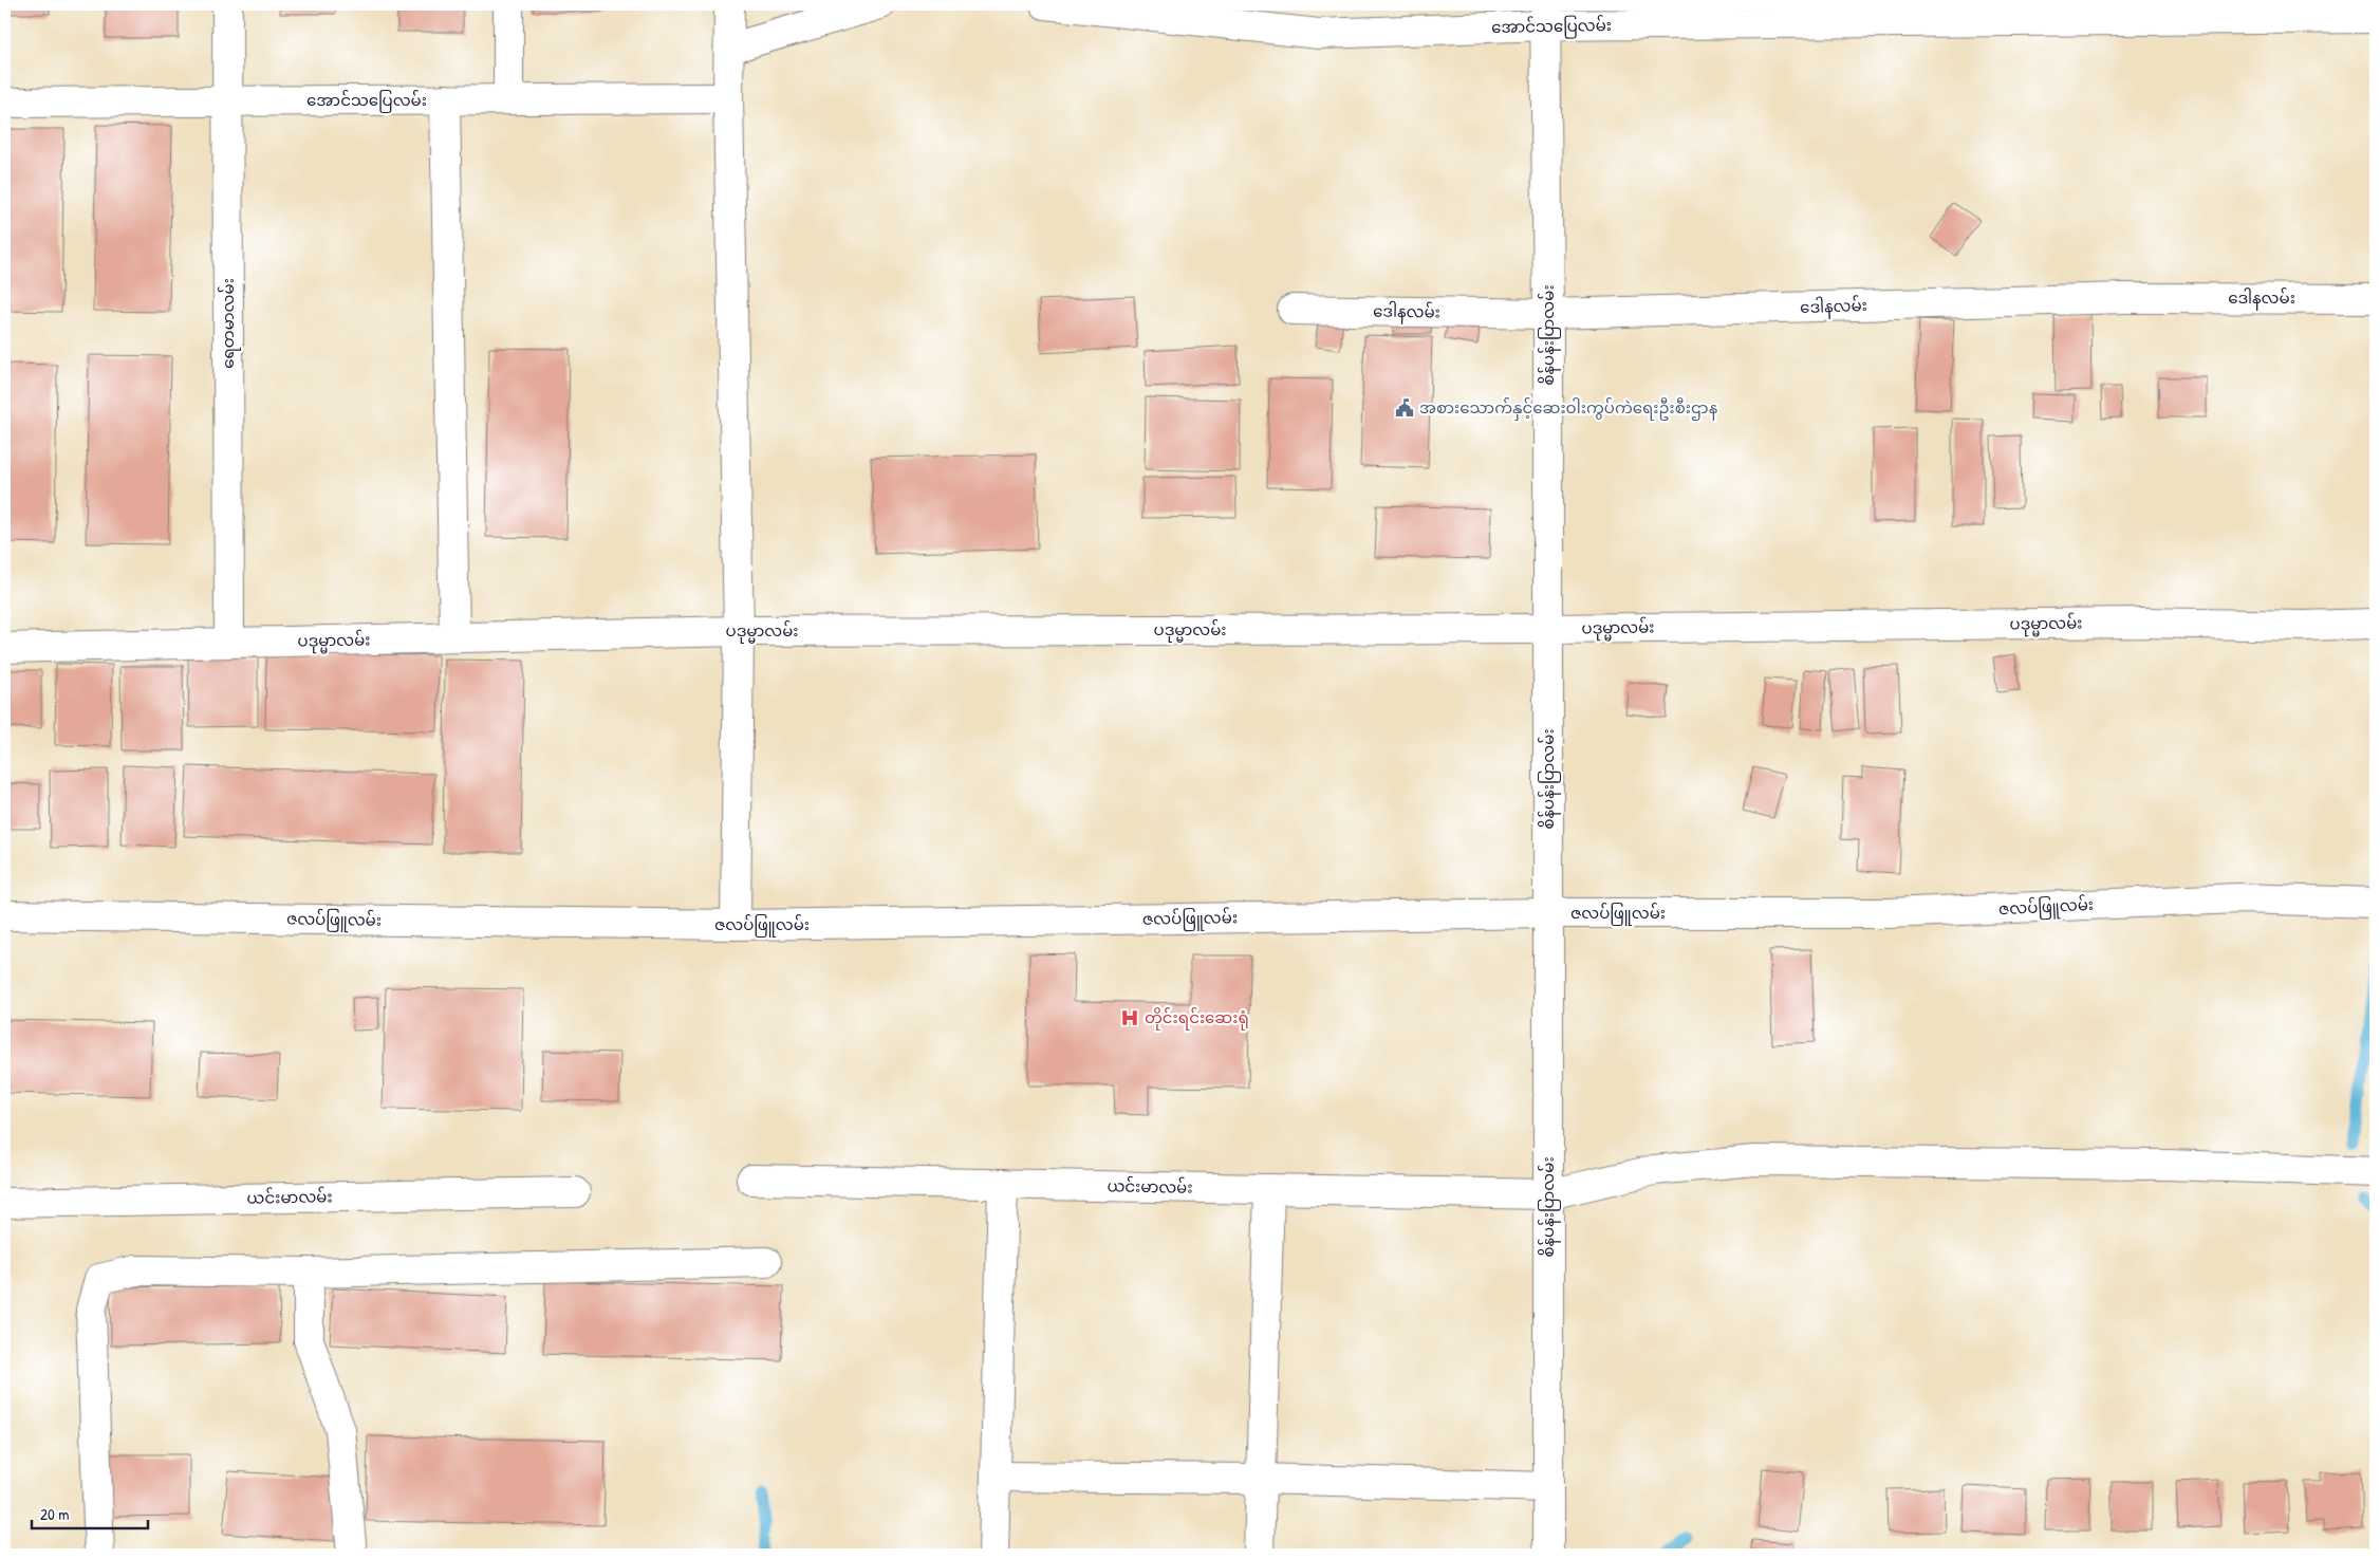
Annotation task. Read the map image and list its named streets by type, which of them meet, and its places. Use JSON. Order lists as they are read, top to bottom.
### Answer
{
  "streets": {
    "street": [
      "အောင်သပြေလမ်း",
      "ဒေါနလမ်း",
      "ရေတမာလမ်း",
      "စိန်ပန်းပြာလမ်း",
      "ပဒုမ္မာလမ်း",
      "ဇလပ်ဖြူလမ်း",
      "ယင်းမာလမ်း"
    ]
  },
  "crossings": [
    ["အောင်သပြေလမ်း", "ရေတမာလမ်း"],
    ["အောင်သပြေလမ်း", "စိန်ပန်းပြာလမ်း"],
    ["ဒေါနလမ်း", "စိန်ပန်းပြာလမ်း"],
    ["ရေတမာလမ်း", "ပဒုမ္မာလမ်း"],
    ["စိန်ပန်းပြာလမ်း", "ပဒုမ္မာလမ်း"],
    ["စိန်ပန်းပြာလမ်း", "ဇလပ်ဖြူလမ်း"],
    ["စိန်ပန်းပြာလမ်း", "ယင်းမာလမ်း"]
  ],
  "places": {
    "public building": ["အစားသောက်နှင့်ဆေးဝါးကွပ်ကဲရေးဦးစီးဌာန"],
    "hospital": ["တိုင်းရင်းဆေးရုံ"]
  },
  "scale_bar": "20 m"
}
